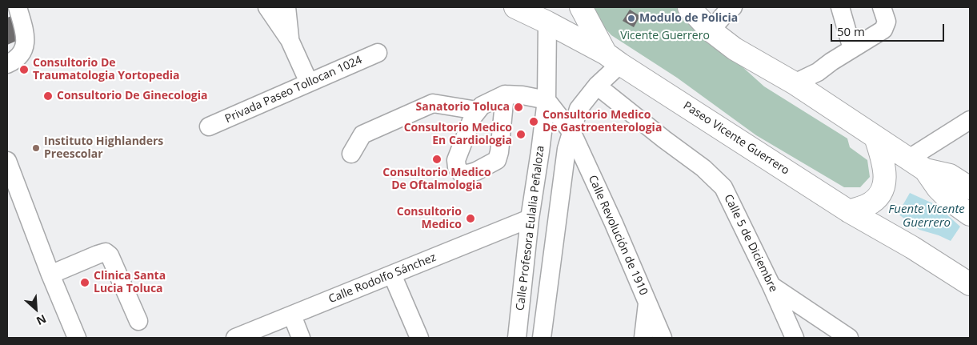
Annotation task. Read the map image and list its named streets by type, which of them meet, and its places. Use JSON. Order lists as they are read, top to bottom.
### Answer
{
  "streets": {
    "main road": ["Paseo Vicente Guerrero"],
    "street": [
      "Privada Paseo Tollocan 1024",
      "Calle Profesora Eulalia Peñaloza",
      "Calle Revolución de 1910",
      "Calle 5 de Diciembre",
      "Calle Rodolfo Sánchez"
    ]
  },
  "crossings": [
    ["Calle Profesora Eulalia Peñaloza", "Calle Revolución de 1910"],
    ["Calle Profesora Eulalia Peñaloza", "Calle Rodolfo Sánchez"]
  ],
  "water": ["Fuente Vicente Guerrero"],
  "parks": ["Vicente Guerrero"],
  "places": [
    "Modulo de Policia",
    "Consultorio De Traumatologia Yortopedia",
    "Consultorio De Ginecologia",
    "Sanatorio Toluca",
    "Consultorio Medico De Gastroenterologia",
    "Consultorio Medico En Cardiologia",
    "Instituto Highlanders Preescolar",
    "Consultorio Medico De Oftalmologia",
    "Consultorio Medico",
    "Clinica Santa Lucia Toluca"
  ],
  "scale_bar": "50 m",
  "north": "bottom right"
}
